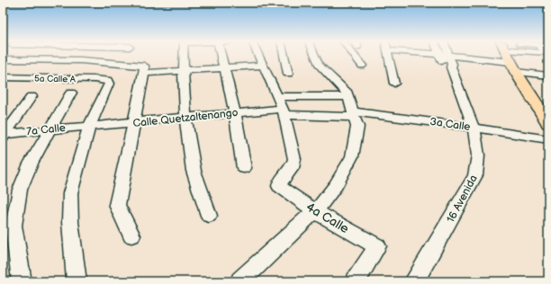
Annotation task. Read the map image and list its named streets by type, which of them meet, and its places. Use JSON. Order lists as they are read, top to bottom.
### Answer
{
  "streets": {
    "street": [
      "5a Calle A",
      "Calle Quetzaltenango",
      "3a Calle",
      "7a Calle",
      "16 Avenida",
      "4a Calle"
    ]
  },
  "crossings": [
    ["5a Calle A", "Calle Quetzaltenango"],
    ["5a Calle A", "7a Calle"],
    ["Calle Quetzaltenango", "3a Calle"],
    ["Calle Quetzaltenango", "7a Calle"],
    ["Calle Quetzaltenango", "4a Calle"],
    ["3a Calle", "16 Avenida"]
  ]
}
